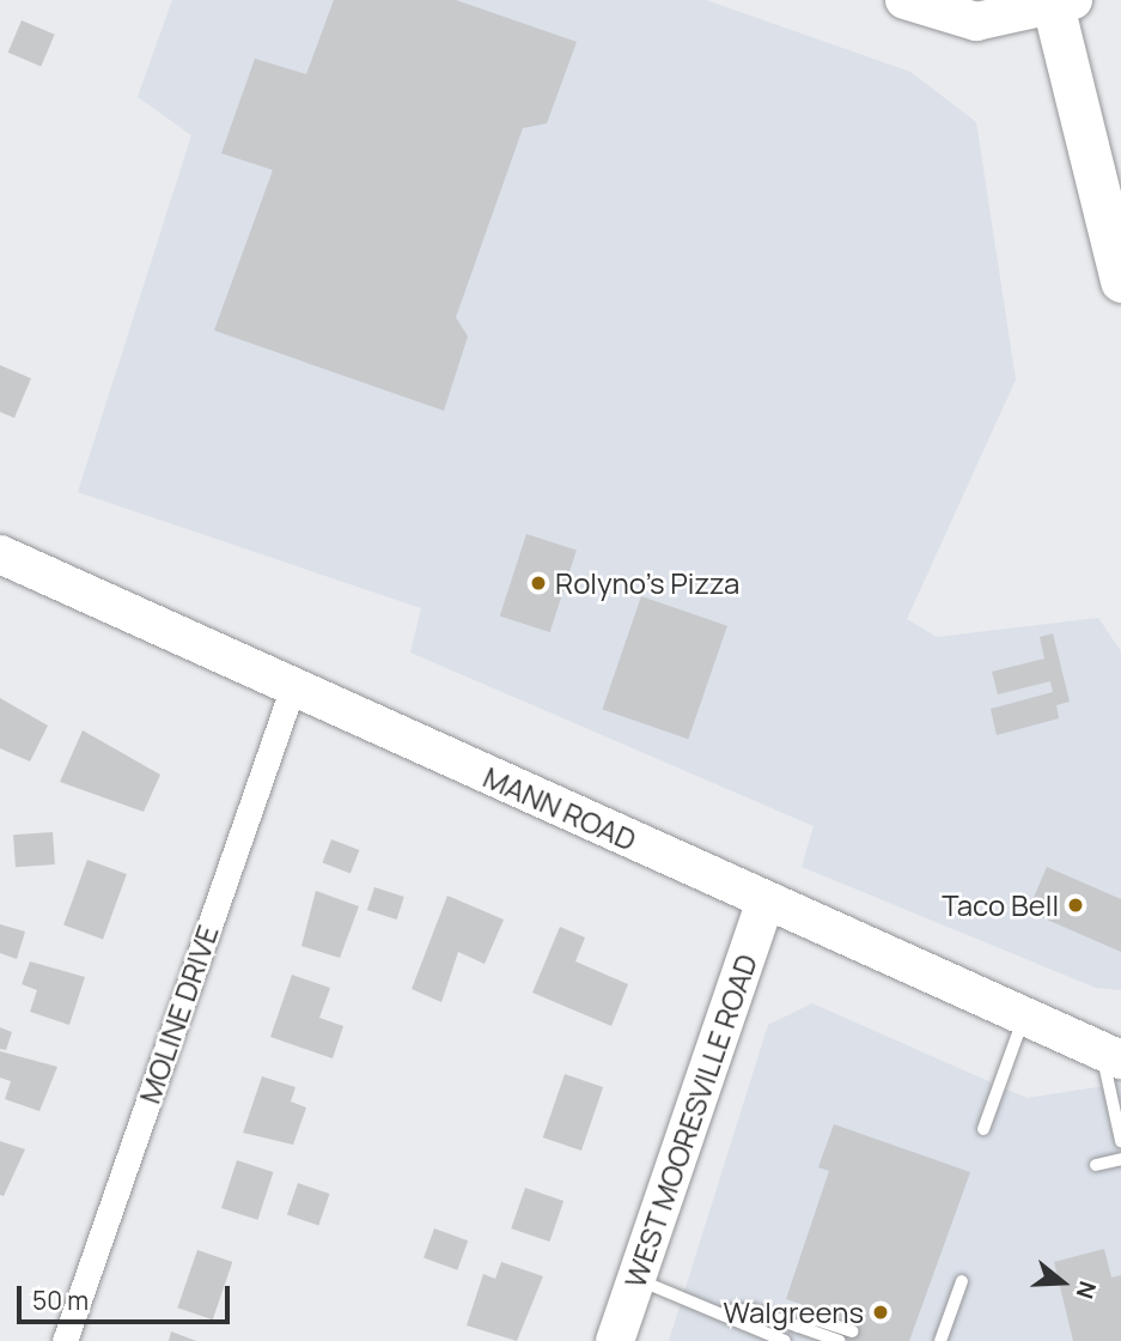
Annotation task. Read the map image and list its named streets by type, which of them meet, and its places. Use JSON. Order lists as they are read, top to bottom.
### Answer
{
  "streets": {
    "main road": ["MANN ROAD", "WEST MOORESVILLE ROAD"],
    "street": ["MOLINE DRIVE"]
  },
  "crossings": [
    ["MANN ROAD", "MOLINE DRIVE"],
    ["MANN ROAD", "WEST MOORESVILLE ROAD"]
  ],
  "places": ["Rolyno's Pizza", "Taco Bell", "Walgreens"],
  "scale_bar": "50 m",
  "north": "right"
}
